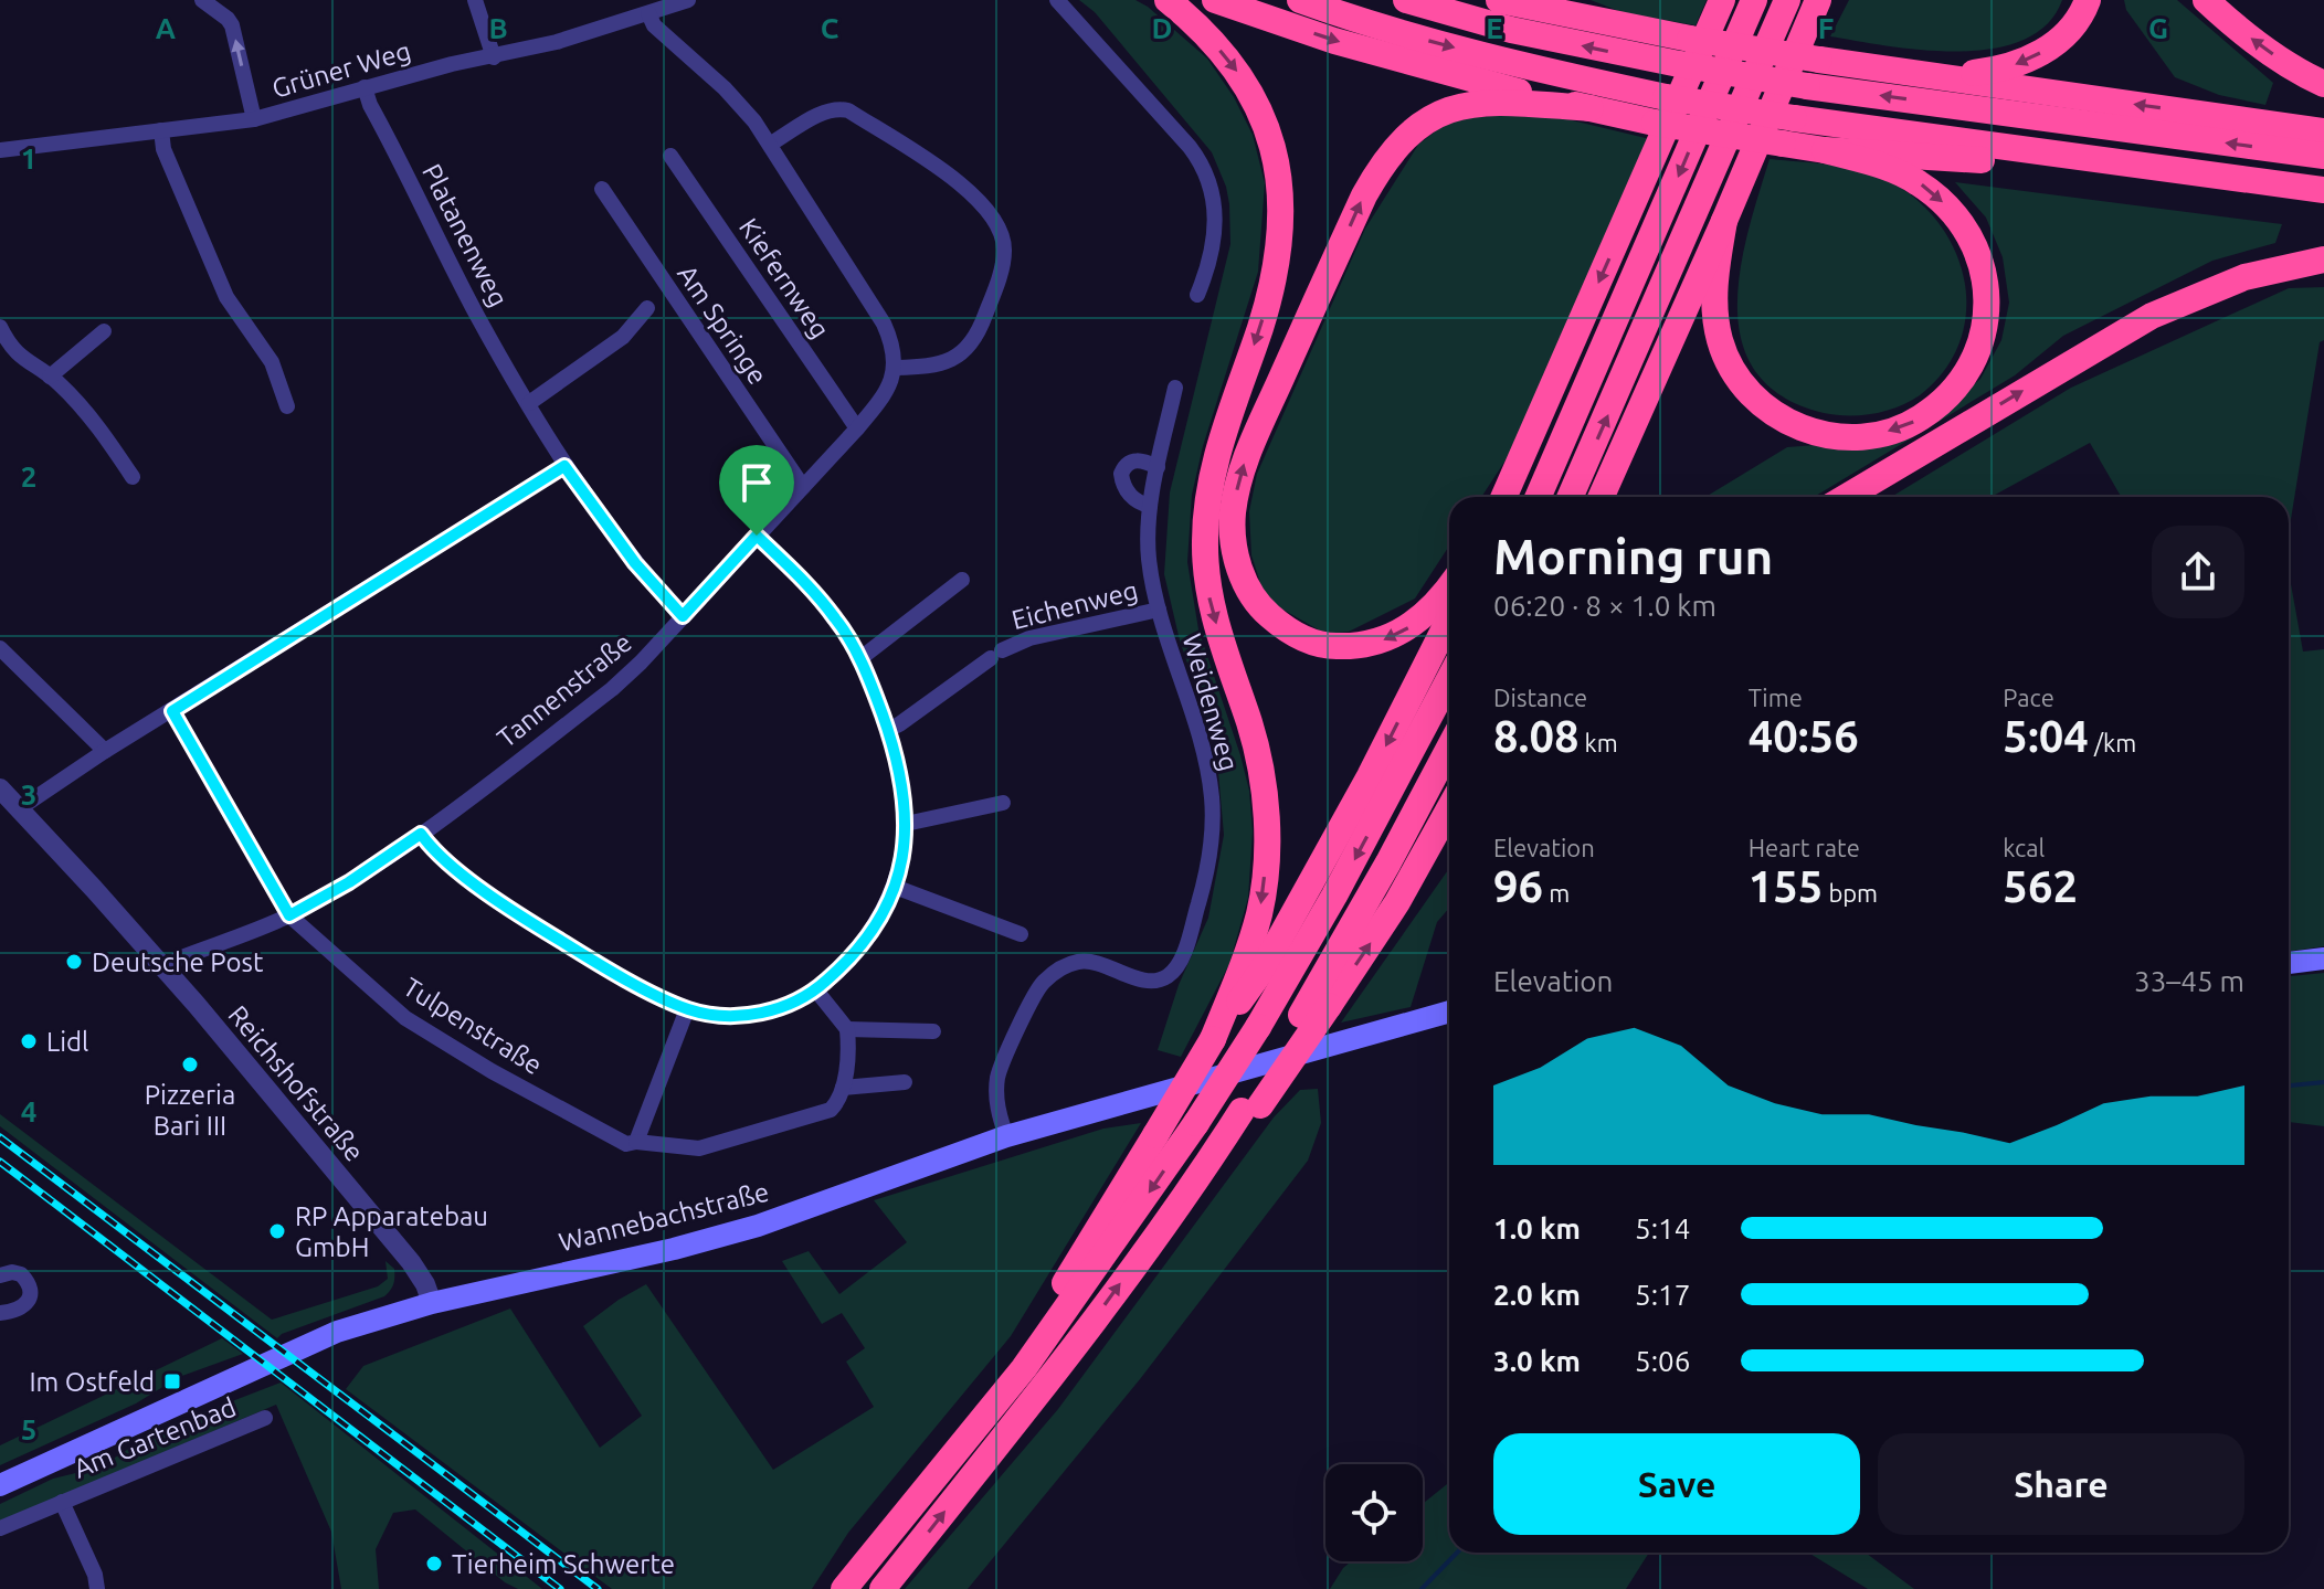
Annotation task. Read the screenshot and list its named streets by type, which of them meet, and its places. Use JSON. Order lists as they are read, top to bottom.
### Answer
{
  "streets": {
    "main road": ["Wannebachstraße"],
    "street": [
      "Grüner Weg",
      "Platanenweg",
      "Kiefernweg",
      "Am Springe",
      "Eichenweg",
      "Tannenstraße",
      "Weidenweg",
      "Tulpenstraße",
      "Reichshofstraße",
      "Am Gartenbad"
    ]
  },
  "crossings": [
    ["Grüner Weg", "Platanenweg"],
    ["Platanenweg", "Tannenstraße"],
    ["Kiefernweg", "Tannenstraße"],
    ["Am Springe", "Tannenstraße"],
    ["Eichenweg", "Weidenweg"],
    ["Tannenstraße", "Tulpenstraße"],
    ["Tannenstraße", "Reichshofstraße"],
    ["Weidenweg", "Wannebachstraße"],
    ["Reichshofstraße", "Wannebachstraße"]
  ],
  "places": {
    "other": [
      "Deutsche Post",
      "Lidl",
      "Pizzeria Bari III",
      "RP Apparatebau GmbH",
      "Tierheim Schwerte"
    ],
    "transit": ["Im Ostfeld"]
  },
  "page": {
    "heading": ["Morning run", "06:20 · 8 × 1.0 km"],
    "stats": [
      ["Distance", "8.08 km"],
      ["Time", "40:56"],
      ["Pace", "5:04 /km"],
      ["Elevation", "96 m"],
      ["Heart rate", "155 bpm"],
      ["kcal", "562"]
    ],
    "chart": ["Elevation", "33–45 m"],
    "list": [
      {
        "name": "1.0 km",
        "note": "5:14"
      },
      {
        "name": "2.0 km",
        "note": "5:17"
      },
      {
        "name": "3.0 km",
        "note": "5:06"
      }
    ],
    "buttons": ["Save", "Share"]
  },
  "grid": {
    "columns": [
      "A",
      "B",
      "C",
      "D",
      "E",
      "F",
      "G"
    ],
    "rows": [
      "1",
      "2",
      "3",
      "4",
      "5"
    ]
  }
}
